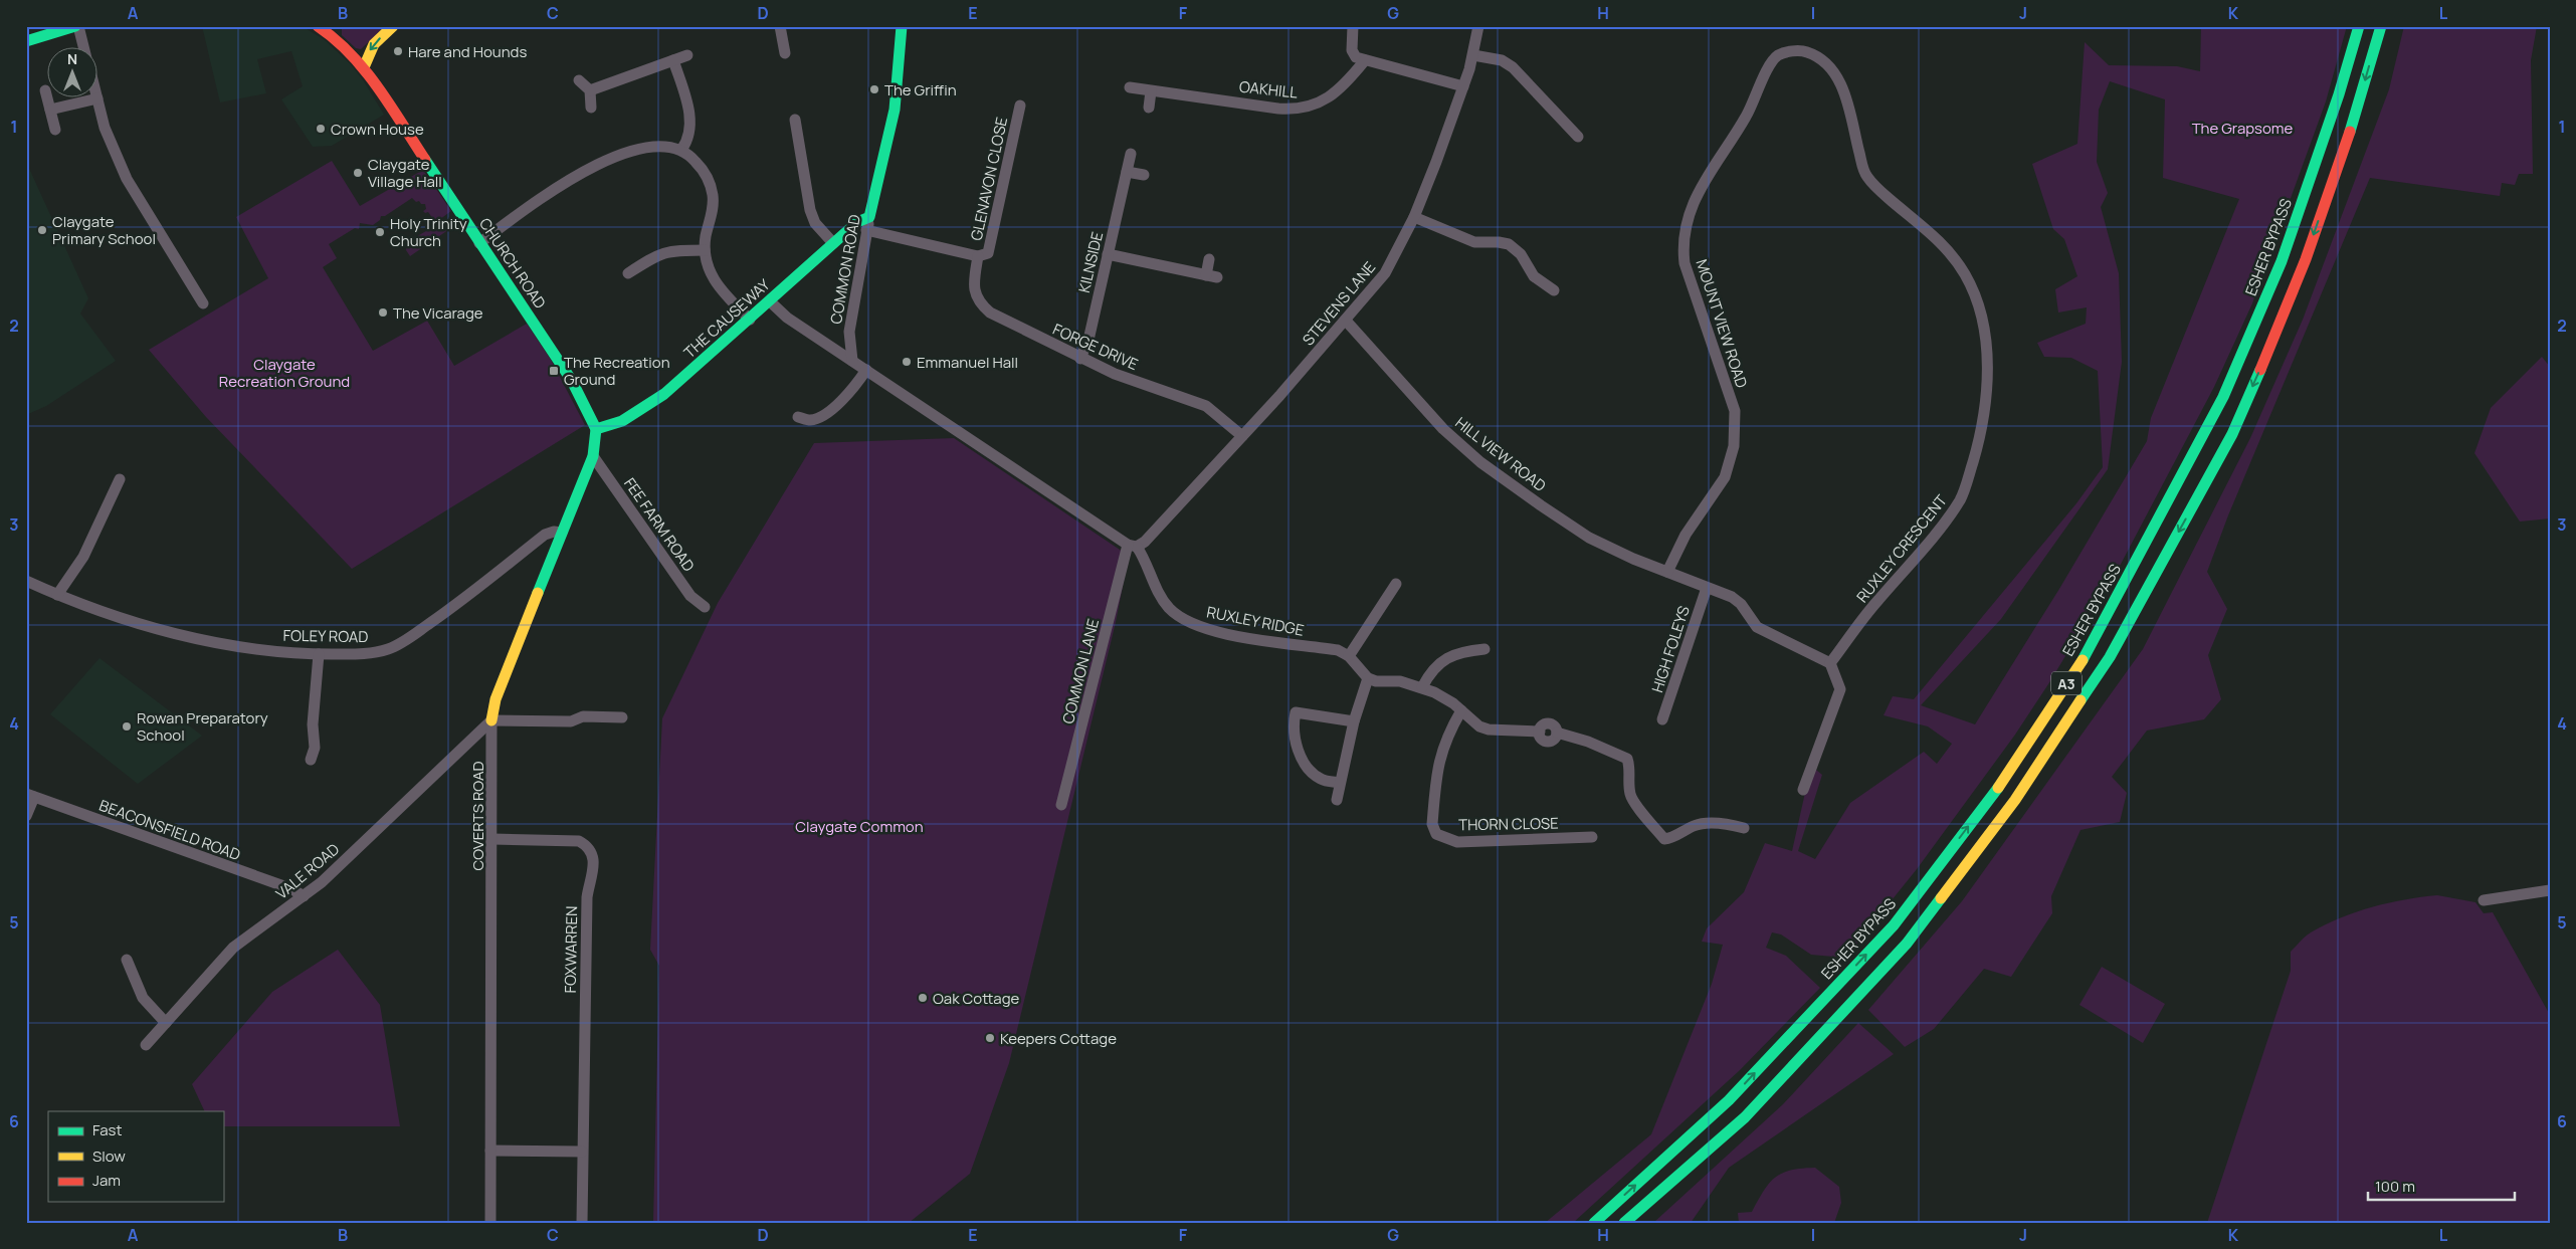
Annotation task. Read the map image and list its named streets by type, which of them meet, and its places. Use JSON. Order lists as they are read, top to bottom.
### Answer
{
  "streets": {
    "main road": [
      "ESHER BYPASS",
      "CHURCH ROAD",
      "COMMON ROAD",
      "THE CAUSEWAY",
      "A3",
      "COVERTS ROAD"
    ],
    "street": [
      "OAKHILL",
      "GLENAVON CLOSE",
      "KILNSIDE",
      "STEVENS LANE",
      "MOUNT VIEW ROAD",
      "FORGE DRIVE",
      "HILL VIEW ROAD",
      "FEE FARM ROAD",
      "RUXLEY CRESCENT",
      "RUXLEY RIDGE",
      "FOLEY ROAD",
      "HIGH FOLEYS",
      "COMMON LANE",
      "THORN CLOSE",
      "BEACONSFIELD ROAD",
      "VALE ROAD",
      "FOXWARREN"
    ]
  },
  "crossings": [
    ["GLENAVON CLOSE", "COMMON ROAD"],
    ["GLENAVON CLOSE", "FORGE DRIVE"],
    ["KILNSIDE", "FORGE DRIVE"],
    ["CHURCH ROAD", "THE CAUSEWAY"],
    ["CHURCH ROAD", "COVERTS ROAD"],
    ["COMMON ROAD", "THE CAUSEWAY"],
    ["STEVENS LANE", "FORGE DRIVE"],
    ["STEVENS LANE", "HILL VIEW ROAD"],
    ["STEVENS LANE", "RUXLEY RIDGE"],
    ["STEVENS LANE", "COMMON LANE"],
    ["THE CAUSEWAY", "COVERTS ROAD"],
    ["MOUNT VIEW ROAD", "HILL VIEW ROAD"],
    ["MOUNT VIEW ROAD", "RUXLEY CRESCENT"],
    ["FEE FARM ROAD", "COVERTS ROAD"],
    ["RUXLEY RIDGE", "COMMON LANE"],
    ["FOLEY ROAD", "COVERTS ROAD"],
    ["COVERTS ROAD", "VALE ROAD"],
    ["COVERTS ROAD", "FOXWARREN"],
    ["BEACONSFIELD ROAD", "VALE ROAD"]
  ],
  "parks": ["The Grapsome", "Claygate Recreation Ground", "Claygate Common"],
  "places": {
    "other": [
      "Hare and Hounds",
      "The Griffin",
      "Crown House",
      "Claygate Village Hall",
      "Claygate Primary School",
      "Holy Trinity Church",
      "The Vicarage",
      "Emmanuel Hall",
      "Rowan Preparatory School",
      "Oak Cottage",
      "Keepers Cottage"
    ],
    "transit": ["The Recreation Ground"]
  },
  "legend": ["Fast", "Slow", "Jam"],
  "scale_bar": "100 m",
  "north": "top",
  "grid": {
    "columns": [
      "A",
      "B",
      "C",
      "D",
      "E",
      "F",
      "G",
      "H",
      "I",
      "J",
      "K",
      "L"
    ],
    "rows": [
      "1",
      "2",
      "3",
      "4",
      "5",
      "6"
    ]
  }
}
